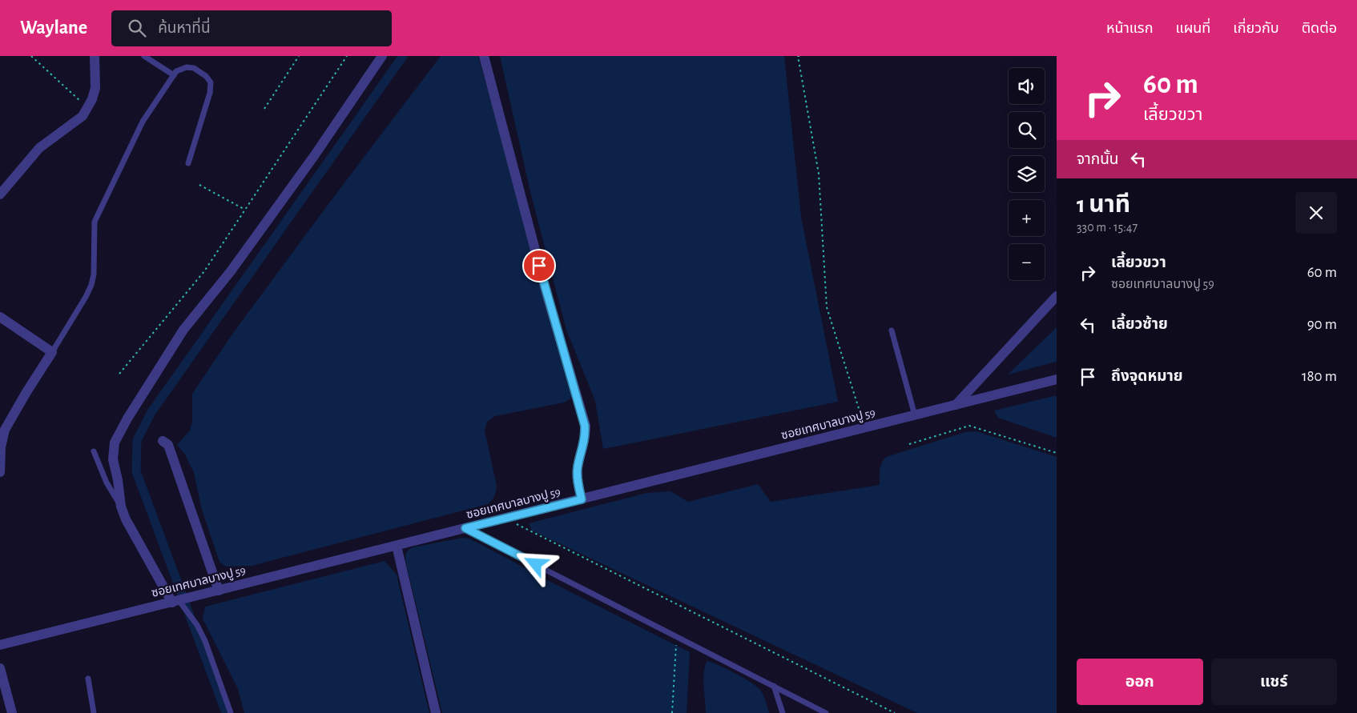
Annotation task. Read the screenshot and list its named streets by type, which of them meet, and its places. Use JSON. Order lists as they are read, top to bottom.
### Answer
{
  "streets": {
    "street": ["ซอยเทศบาลบางปู 59"]
  },
  "page": {
    "header": "Waylane",
    "search": "ค้นหาที่นี่",
    "nav": [
      "หน้าแรก",
      "แผนที่",
      "เกี่ยวกับ",
      "ติดต่อ"
    ],
    "turn": ["60 m", "เลี้ยวขวา"],
    "map_buttons": ["+", "−"],
    "then": "จากนั้น",
    "heading": ["1 นาที", "330 m · 15:47"],
    "list": [
      {
        "name": "เลี้ยวขวา",
        "note": "ซอยเทศบาลบางปู 59",
        "value": "60 m"
      },
      {
        "name": "เลี้ยวซ้าย",
        "value": "90 m"
      },
      {
        "name": "ถึงจุดหมาย",
        "value": "180 m"
      }
    ],
    "buttons": ["ออก", "แชร์"]
  }
}
